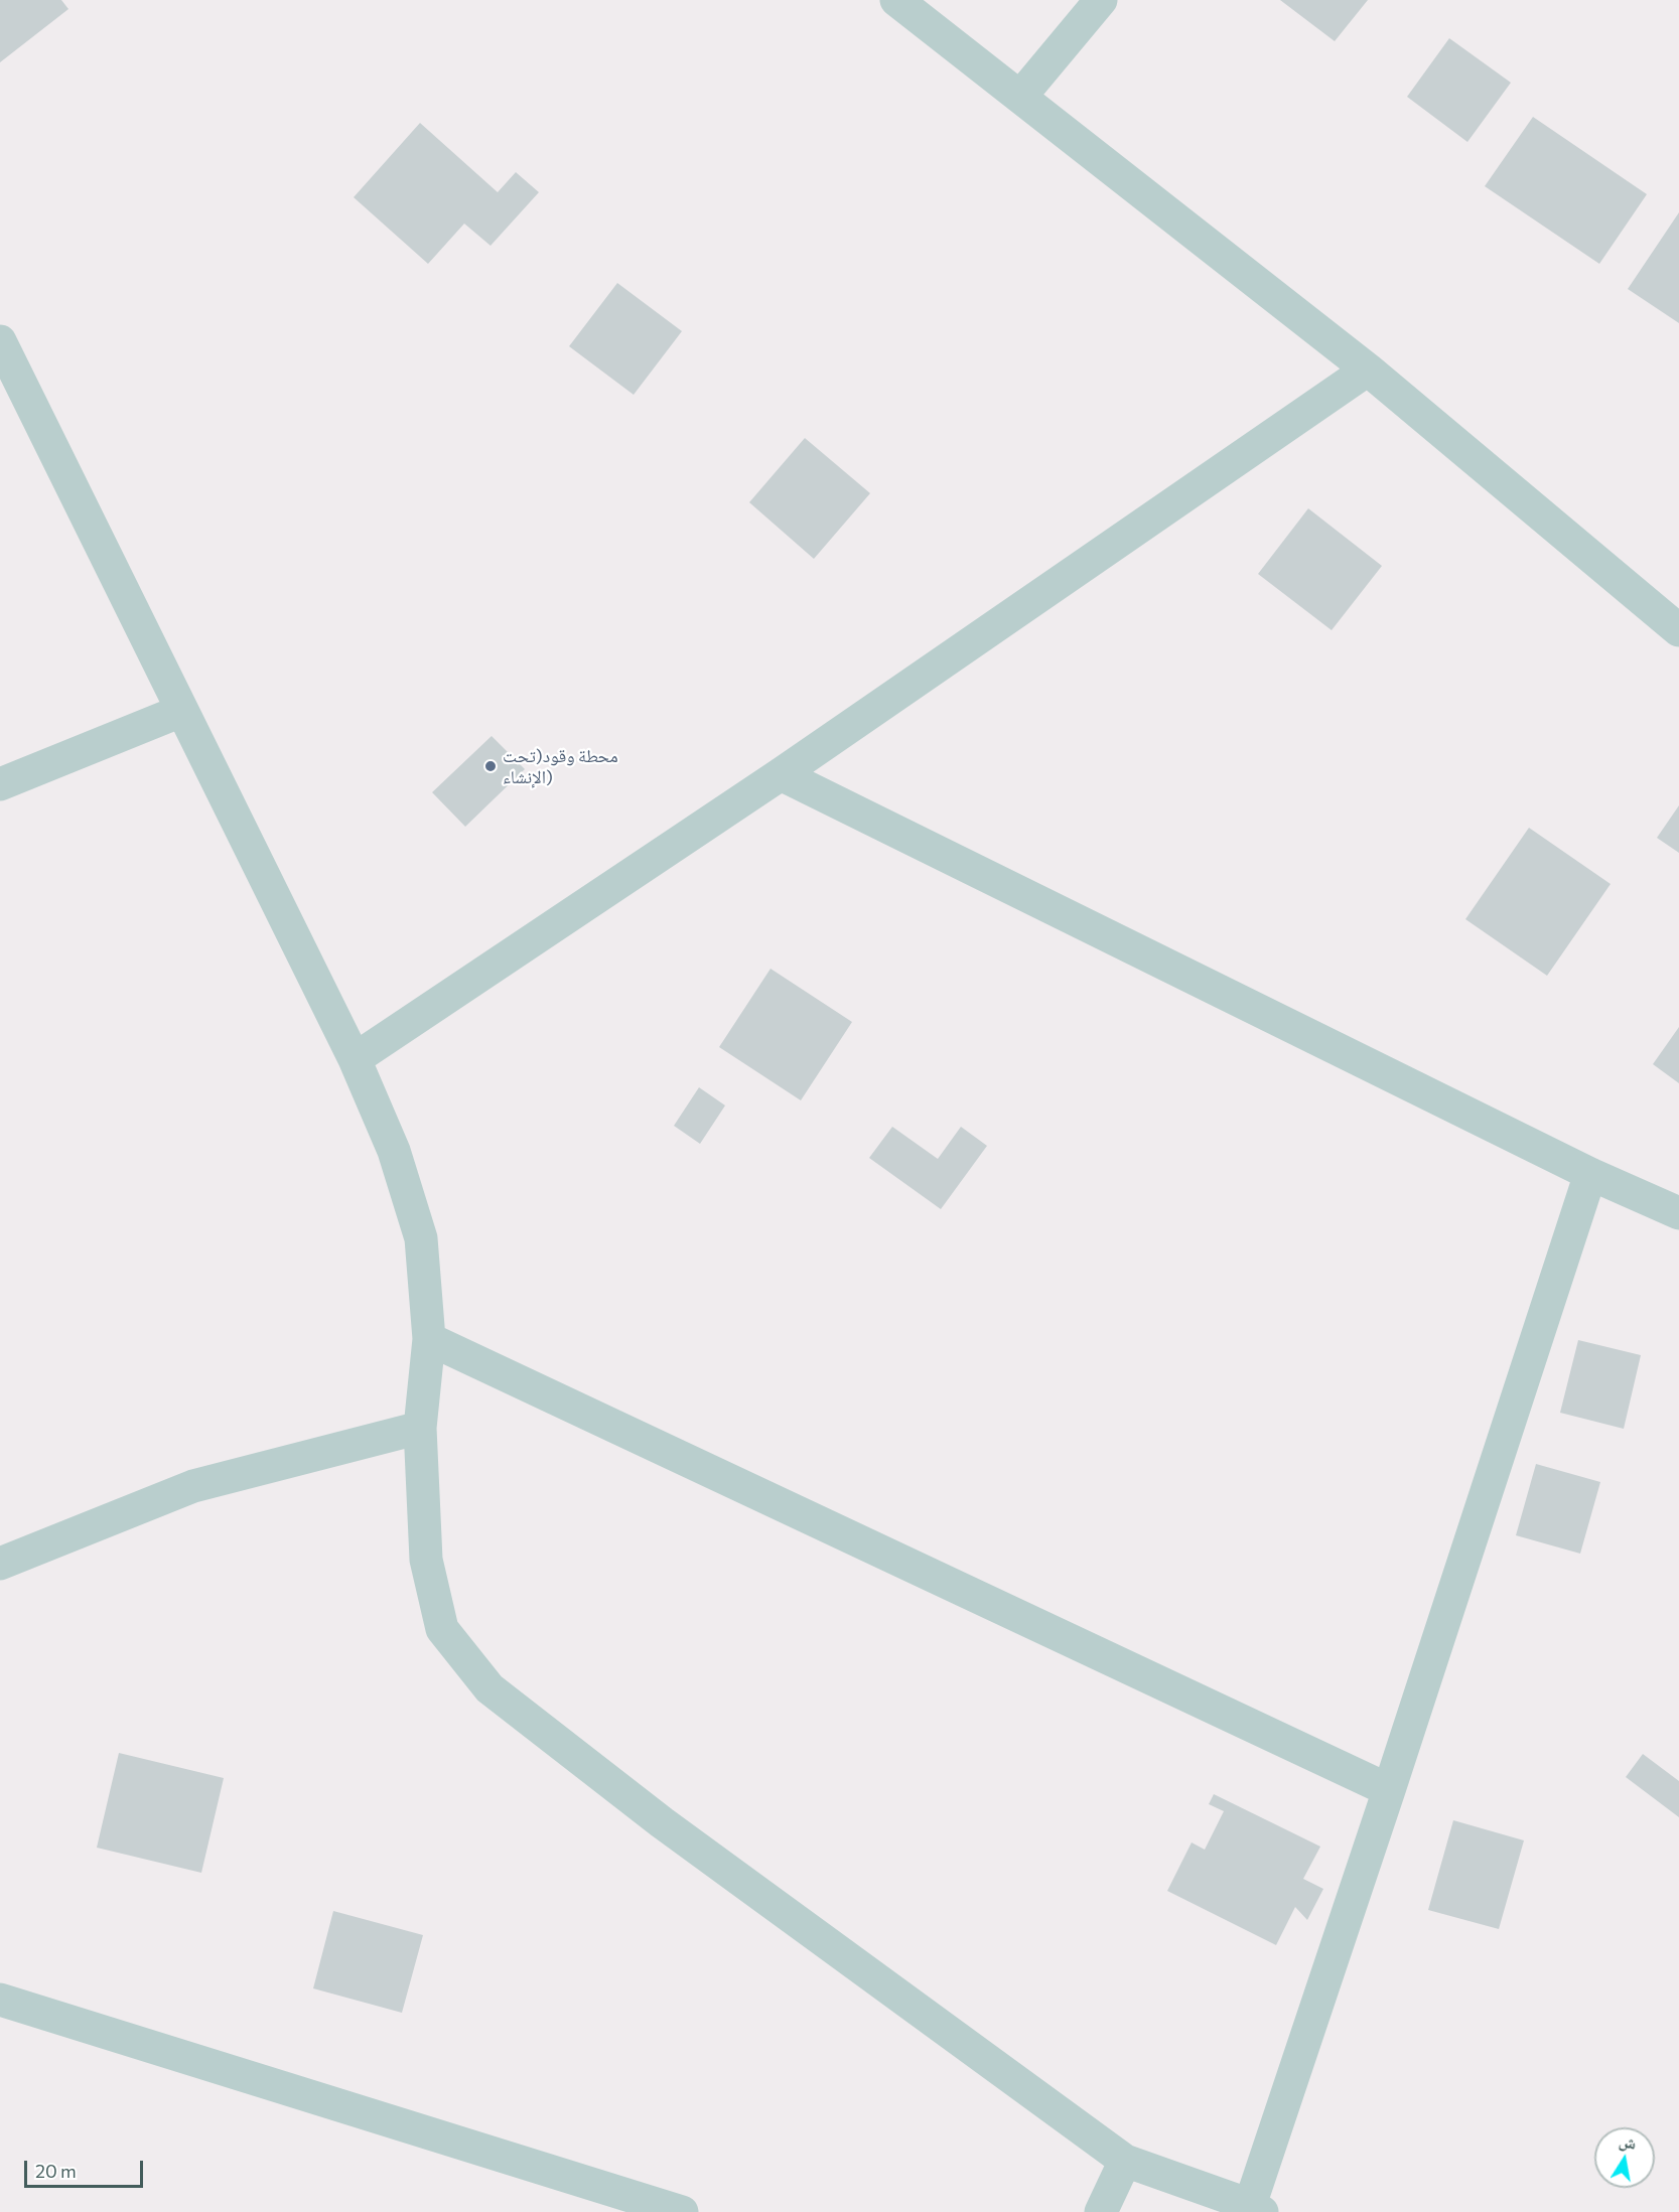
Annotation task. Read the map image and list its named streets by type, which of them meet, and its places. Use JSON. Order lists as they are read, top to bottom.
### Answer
{
  "places": ["محطة وقود(تحت الإنشاء)"],
  "scale_bar": "20 m",
  "north": "top"
}
